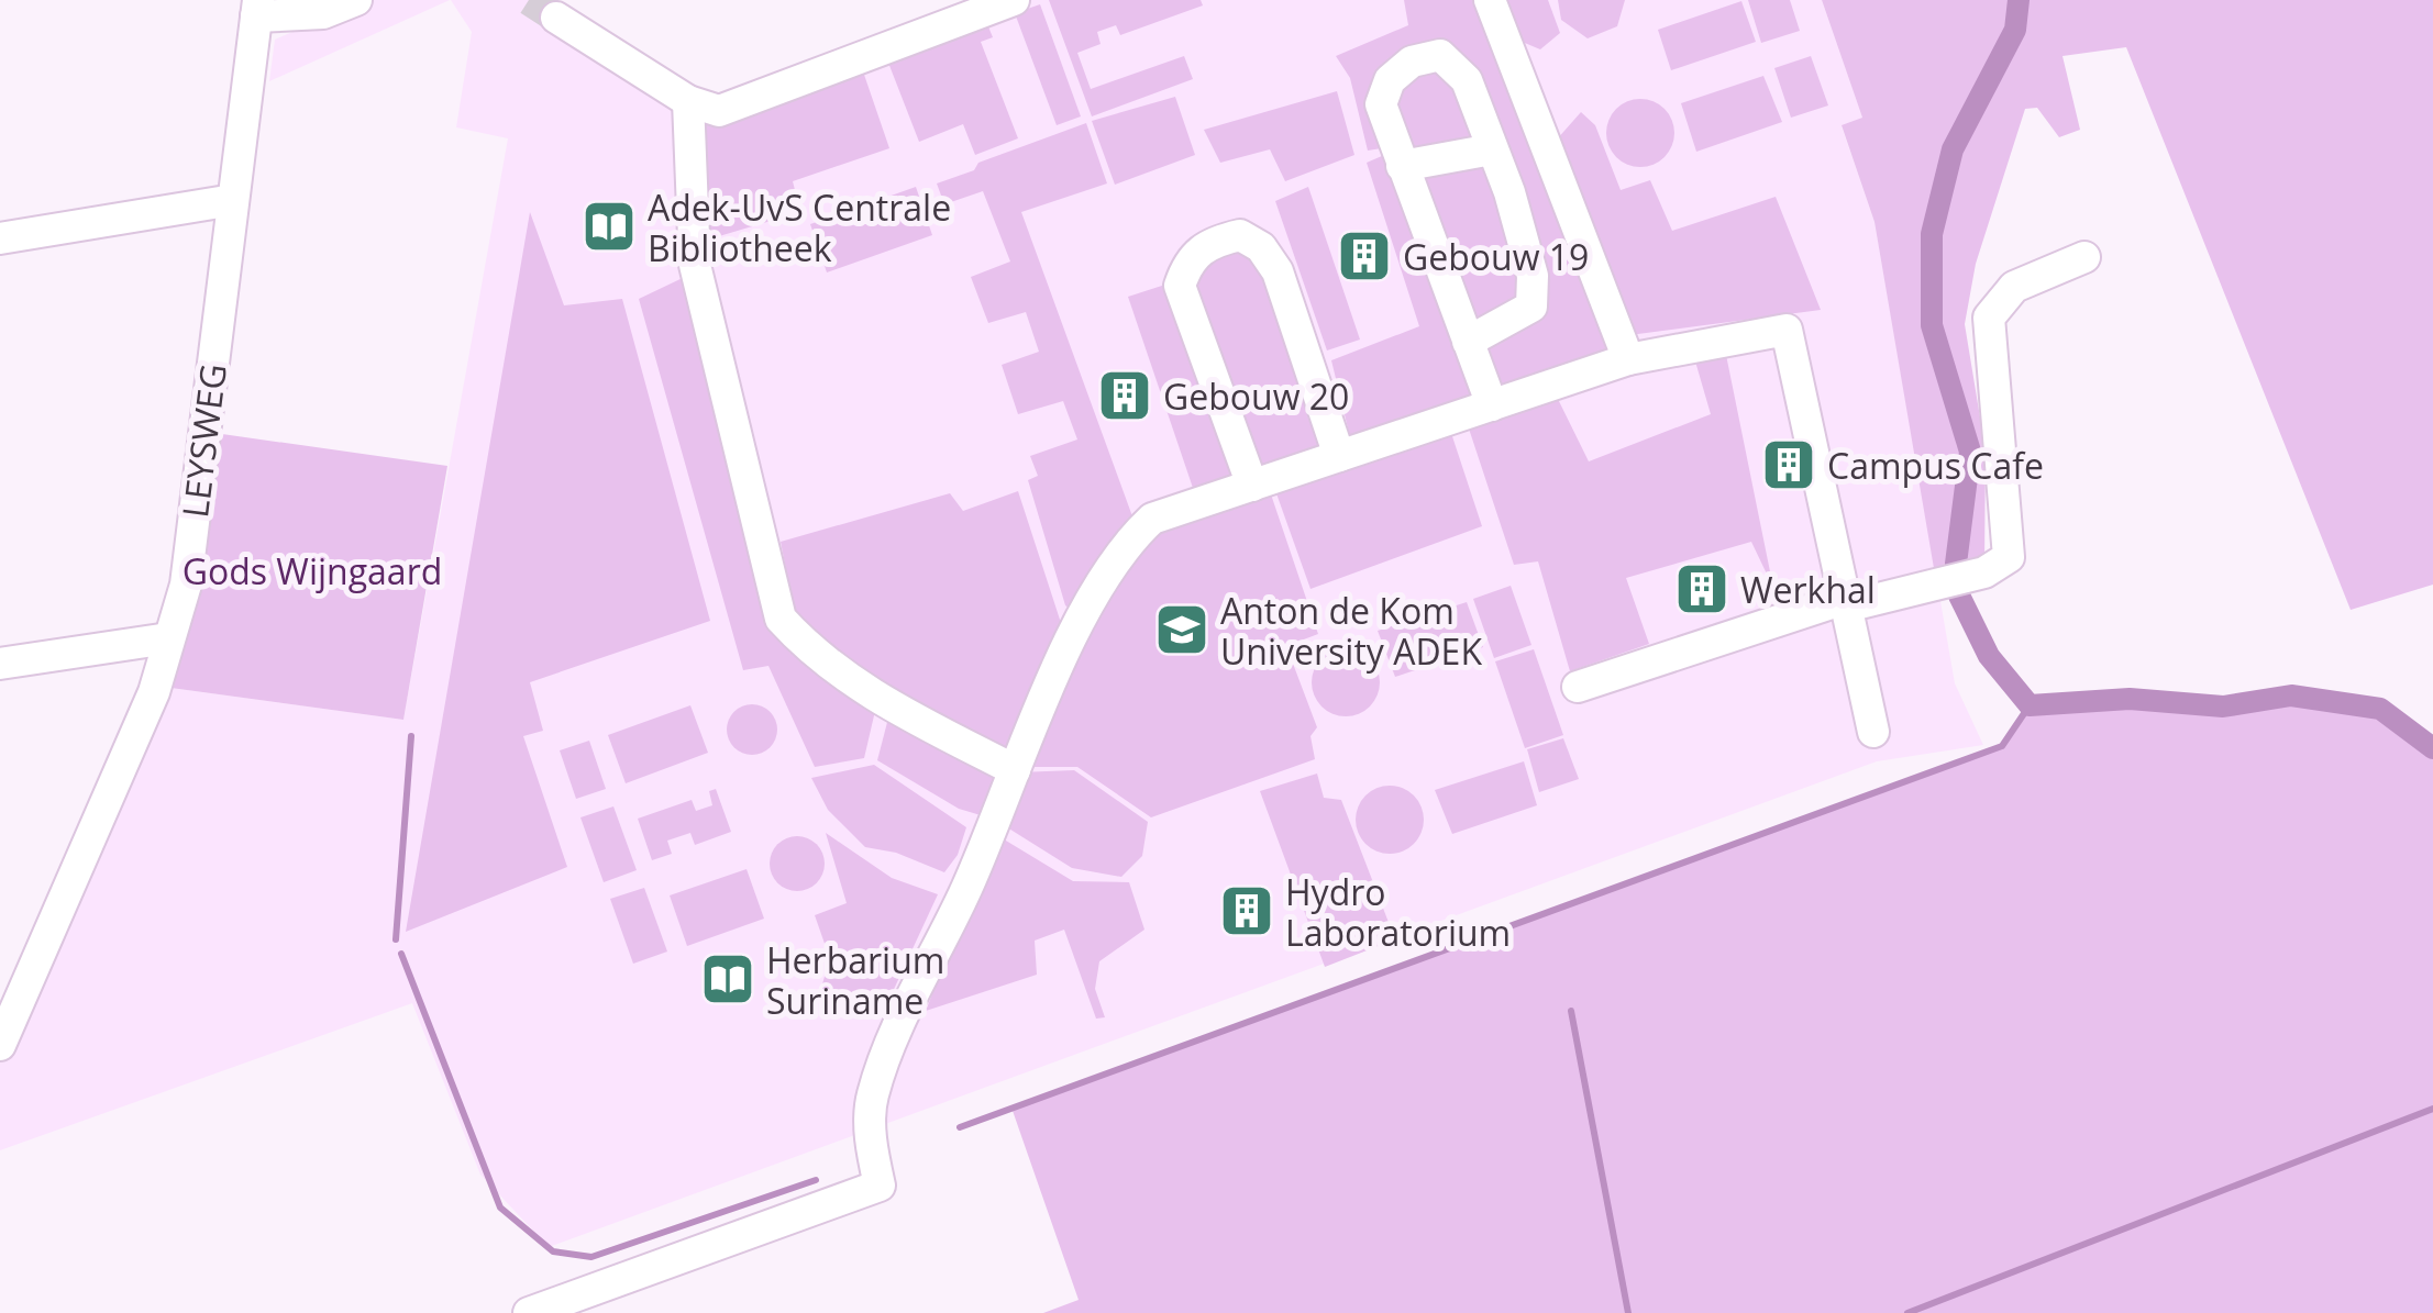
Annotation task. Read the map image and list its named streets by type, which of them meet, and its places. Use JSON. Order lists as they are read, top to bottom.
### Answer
{
  "streets": {
    "street": ["LEYSWEG"]
  },
  "parks": ["Gods Wijngaard"],
  "places": {
    "library": ["Adek-UvS Centrale Bibliotheek", "Herbarium Suriname"],
    "building": [
      "Gebouw 19",
      "Gebouw 20",
      "Campus Cafe",
      "Werkhal",
      "Hydro Laboratorium"
    ],
    "school or university": ["Anton de Kom University ADEK"]
  }
}
